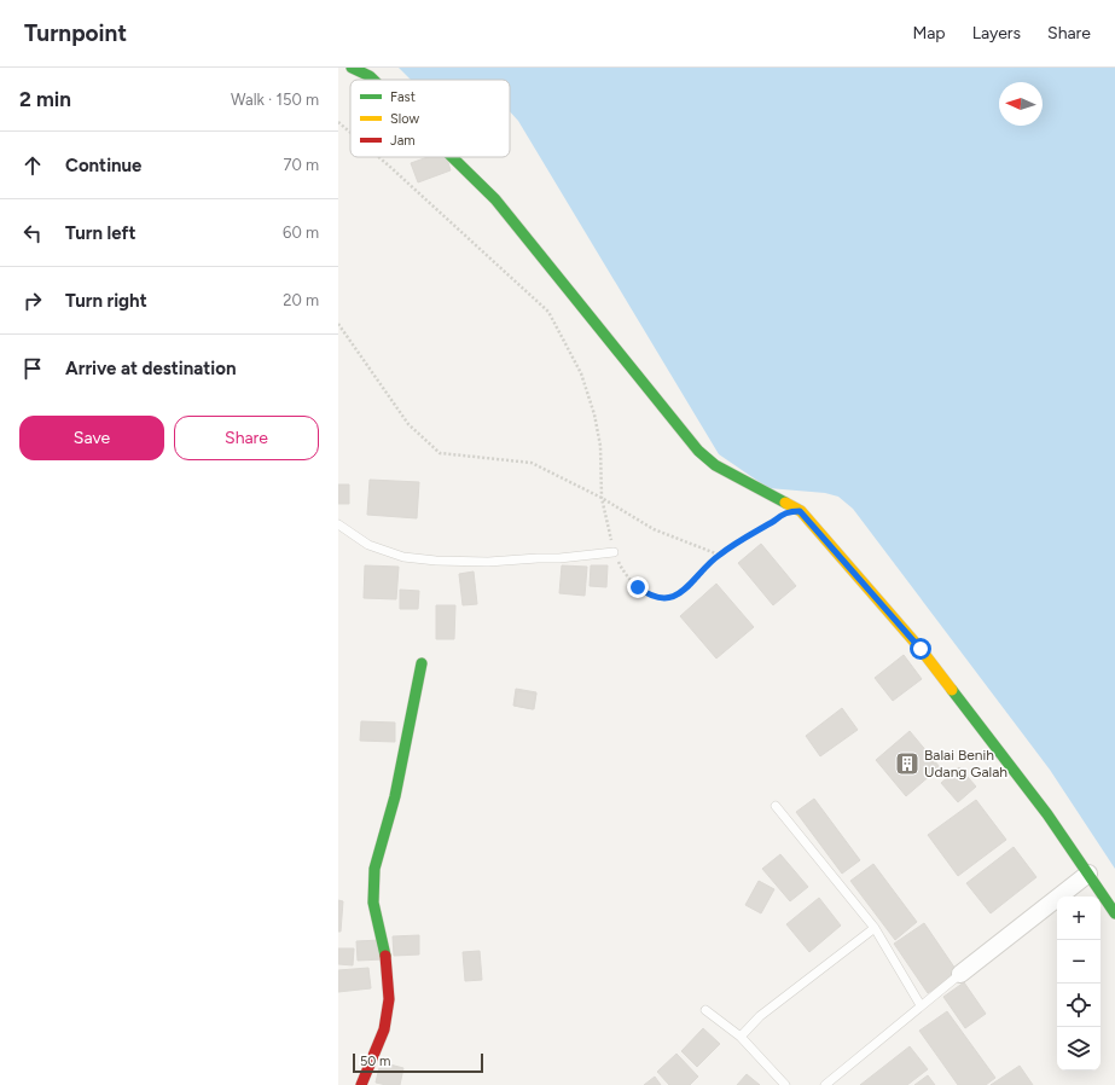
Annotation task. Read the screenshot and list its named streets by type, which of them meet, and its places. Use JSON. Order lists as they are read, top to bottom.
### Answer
{
  "places": {
    "building": ["Balai Benih Udang Galah"]
  },
  "legend": ["Fast", "Slow", "Jam"],
  "scale_bar": "50 m",
  "north": "left",
  "page": {
    "header": "Turnpoint",
    "nav": ["Map", "Layers", "Share"],
    "heading": ["2 min", "Walk · 150 m"],
    "list": [
      ["Continue", "70 m"],
      ["Turn left", "60 m"],
      ["Turn right", "20 m"],
      "Arrive at destination"
    ],
    "buttons": ["Save", "Share"],
    "map_buttons": ["+", "−"],
    "scale": "50 m"
  }
}
